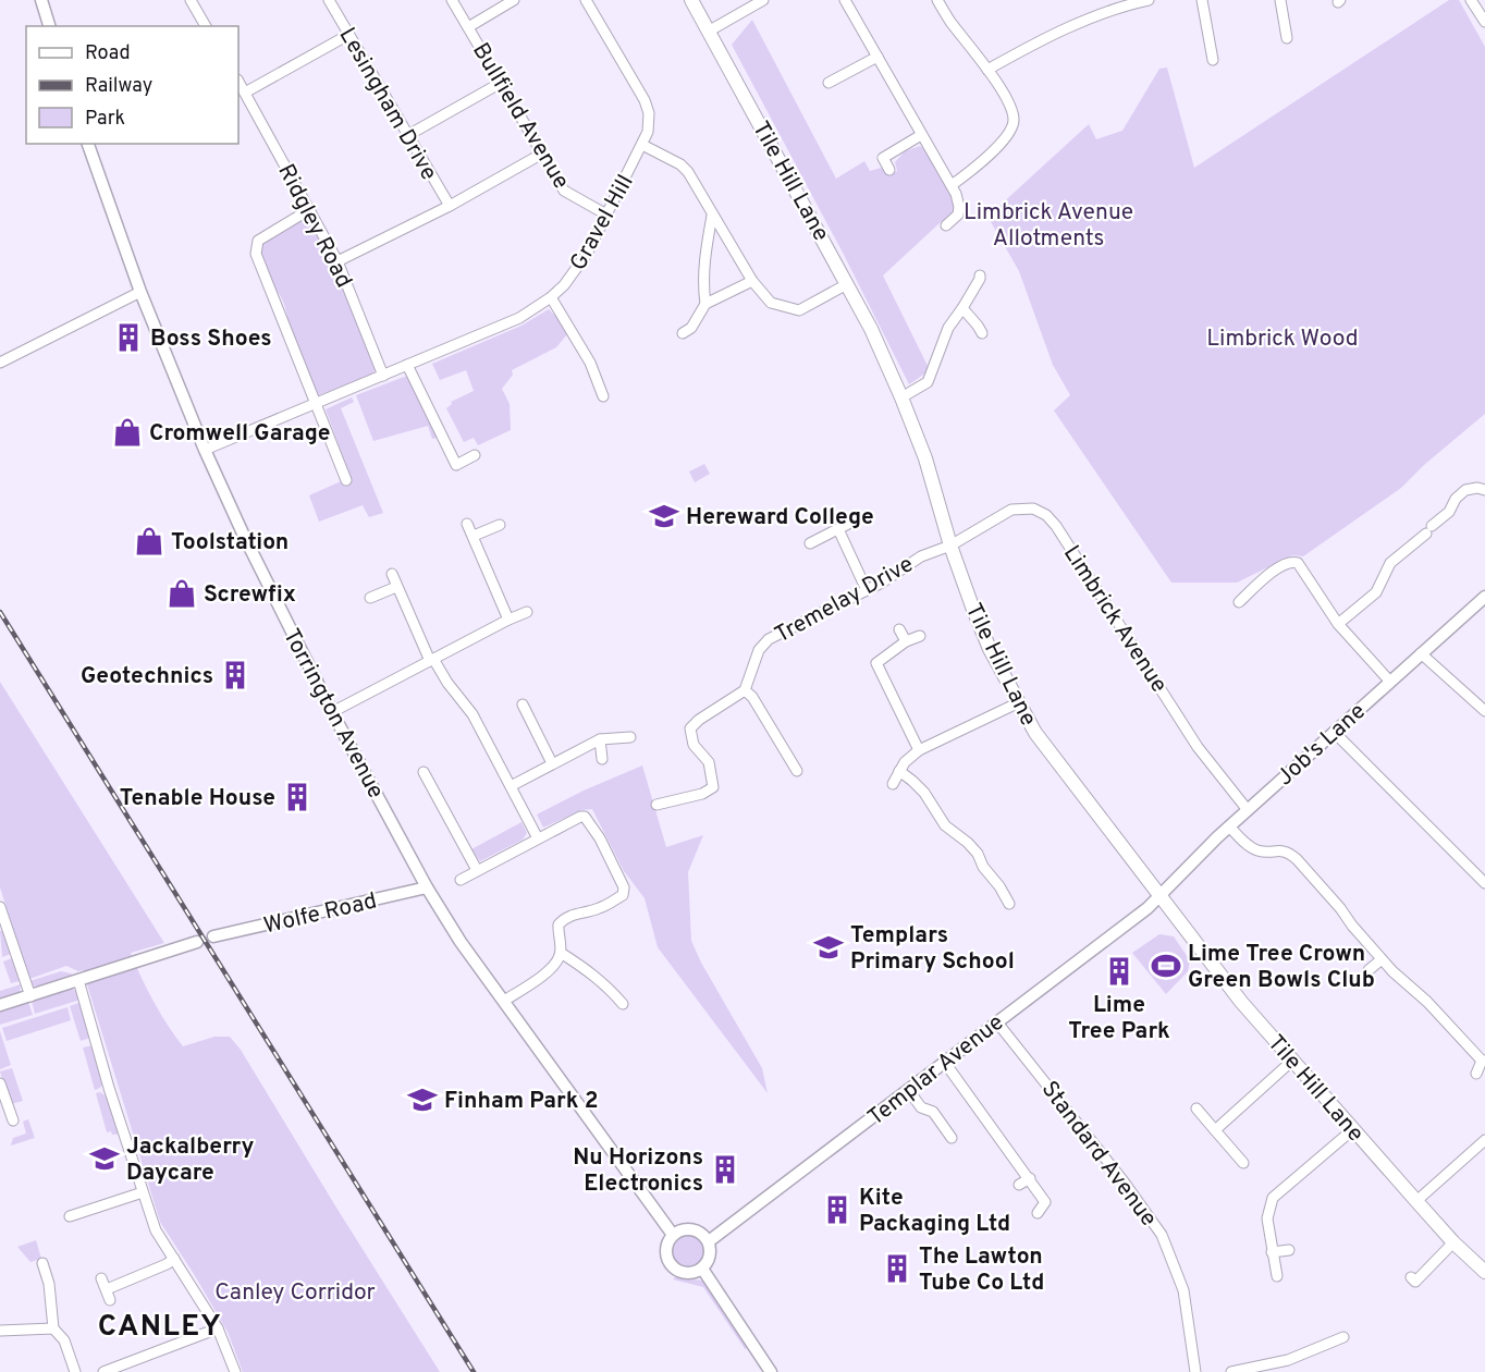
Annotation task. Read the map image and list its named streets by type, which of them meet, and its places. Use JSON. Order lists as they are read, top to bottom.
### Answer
{
  "streets": {
    "main road": ["Tile Hill Lane"],
    "street": [
      "Lesingham Drive",
      "Bullfield Avenue",
      "Gravel Hill",
      "Ridgley Road",
      "Tremelay Drive",
      "Limbrick Avenue",
      "Torrington Avenue",
      "Job's Lane",
      "Wolfe Road",
      "Templar Avenue",
      "Standard Avenue"
    ]
  },
  "crossings": [
    ["Bullfield Avenue", "Gravel Hill"],
    ["Tile Hill Lane", "Tremelay Drive"],
    ["Tile Hill Lane", "Limbrick Avenue"],
    ["Tile Hill Lane", "Job's Lane"],
    ["Tile Hill Lane", "Templar Avenue"],
    ["Gravel Hill", "Ridgley Road"],
    ["Gravel Hill", "Torrington Avenue"],
    ["Tremelay Drive", "Limbrick Avenue"],
    ["Limbrick Avenue", "Job's Lane"],
    ["Torrington Avenue", "Wolfe Road"],
    ["Torrington Avenue", "Templar Avenue"],
    ["Job's Lane", "Templar Avenue"],
    ["Templar Avenue", "Standard Avenue"]
  ],
  "districts": ["CANLEY"],
  "parks": ["Limbrick Avenue Allotments", "Limbrick Wood", "Canley Corridor"],
  "places": {
    "building": [
      "Boss Shoes",
      "Geotechnics",
      "Tenable House",
      "Lime Tree Park",
      "Nu Horizons Electronics",
      "Kite Packaging Ltd",
      "The Lawton Tube Co Ltd"
    ],
    "shop": ["Cromwell Garage", "Toolstation", "Screwfix"],
    "school or university": [
      "Hereward College",
      "Templars Primary School",
      "Finham Park 2",
      "Jackalberry Daycare"
    ],
    "sports": ["Lime Tree Crown Green Bowls Club"]
  },
  "legend": ["Road", "Railway", "Park"]
}
